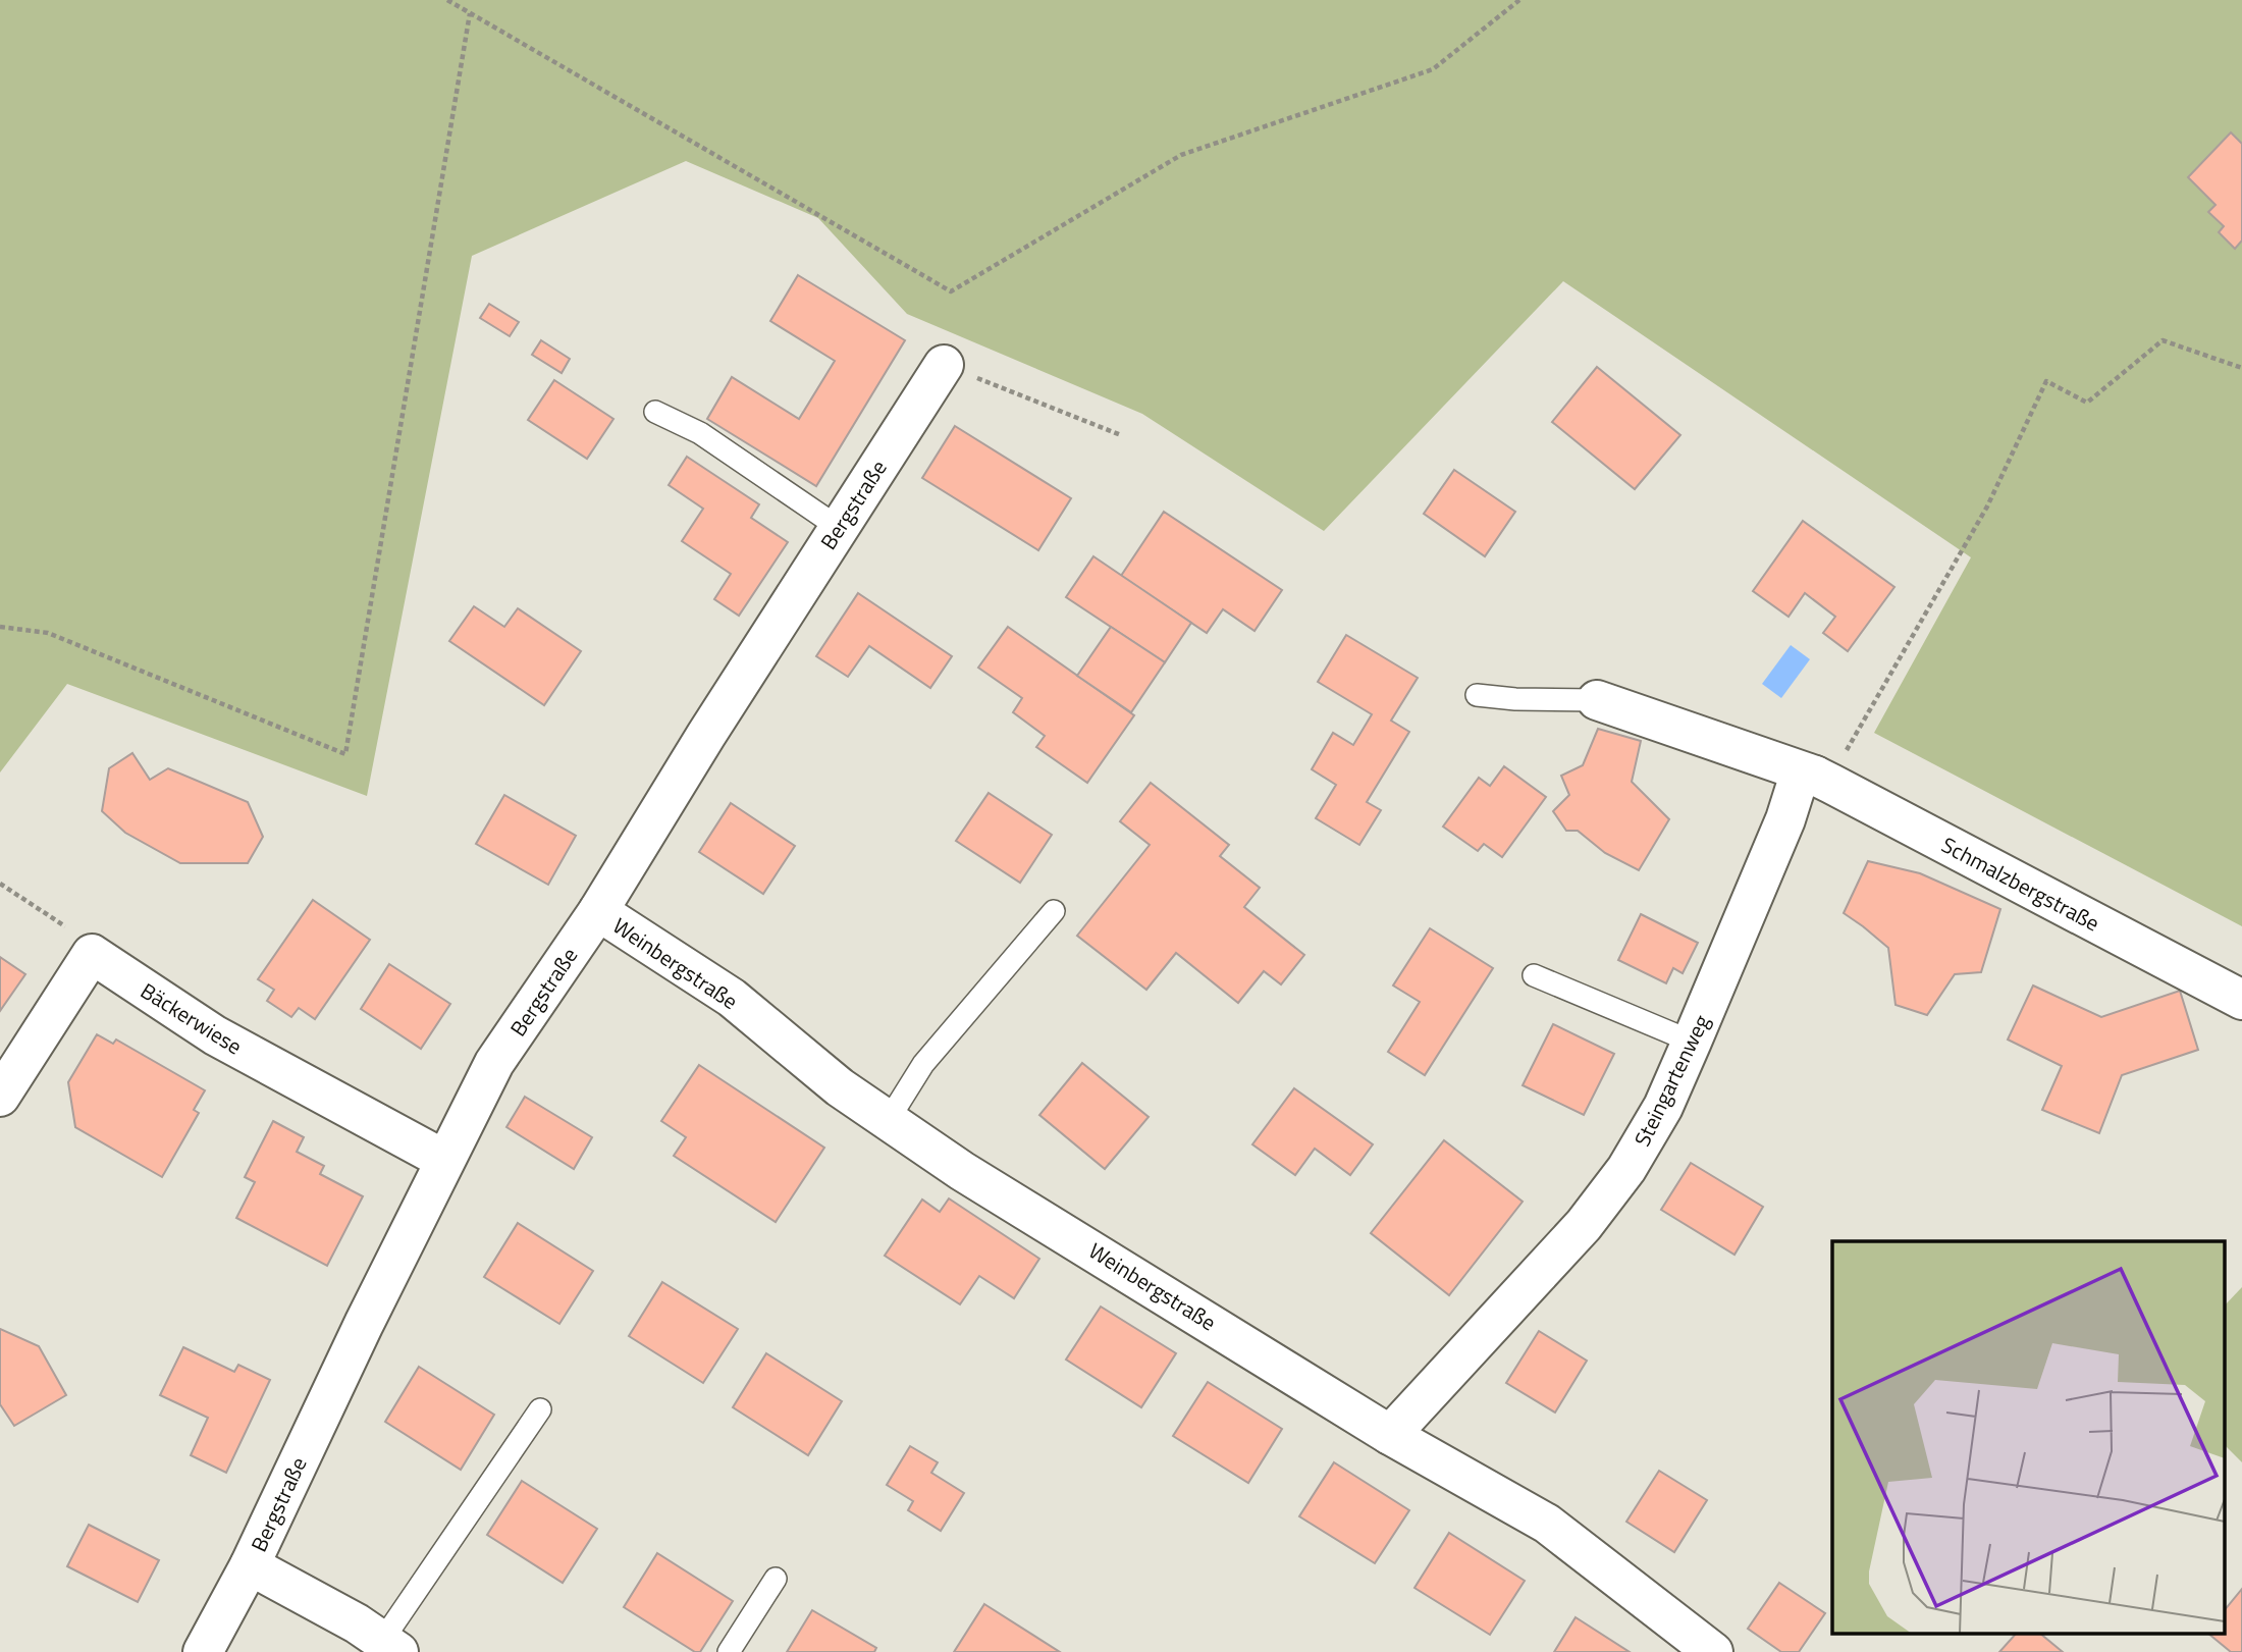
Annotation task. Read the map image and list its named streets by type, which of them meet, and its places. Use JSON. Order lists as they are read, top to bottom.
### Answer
{
  "streets": {
    "street": [
      "Bergstraße",
      "Schmalzbergstraße",
      "Weinbergstraße",
      "Bäckerwiese",
      "Steingartenweg"
    ]
  },
  "crossings": [
    ["Bergstraße", "Weinbergstraße"],
    ["Bergstraße", "Bäckerwiese"],
    ["Schmalzbergstraße", "Steingartenweg"],
    ["Weinbergstraße", "Steingartenweg"]
  ]
}
